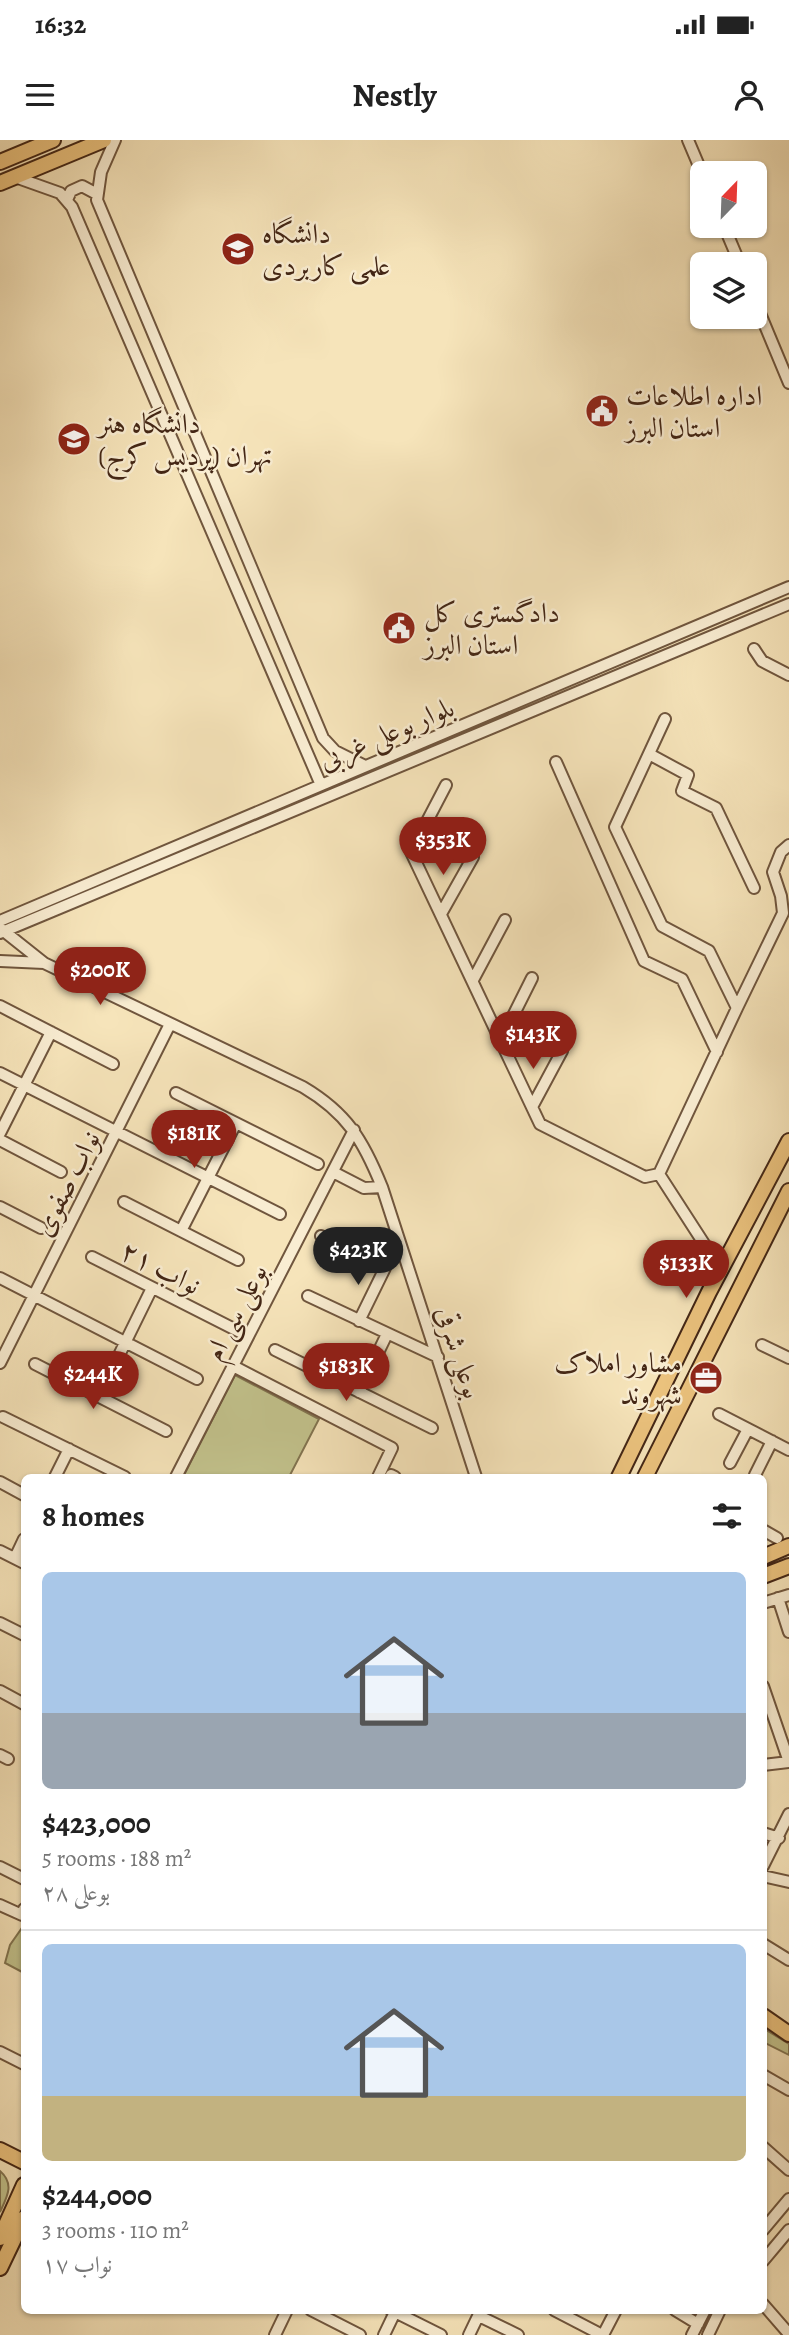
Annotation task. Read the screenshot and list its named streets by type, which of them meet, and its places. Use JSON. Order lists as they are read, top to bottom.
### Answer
{
  "streets": {
    "street": [
      "بلوار بوعلی غربی",
      "نواب صفوی",
      "نواب ۲۱",
      "بوعلی سی ام",
      "بوعلی شرقی"
    ]
  },
  "crossings": [
    ["نواب صفوی", "بوعلی شرقی"],
    ["نواب ۲۱", "بوعلی سی ام"],
    ["بوعلی سی ام", "بوعلی شرقی"]
  ],
  "places": {
    "school or university": ["دانشگاه علمی کاربردی", "دانشگاه هنر تهران (پردیس کرج)"],
    "public building": ["اداره اطلاعات استان البرز", "دادگستری کل استان البرز"],
    "office": ["مشاور املاک شهروند"]
  },
  "north": "top right",
  "page": {
    "status": "16:32",
    "header": "Nestly",
    "price": [
      "$353K",
      "$200K",
      "$143K",
      "$181K",
      "$423K",
      "$133K",
      "$183K",
      "$244K"
    ],
    "heading": "8 homes",
    "list": [
      {
        "name": "$423,000",
        "note": "5 rooms · 188 m² · بوعلی ۲۸"
      },
      {
        "name": "$244,000",
        "note": "3 rooms · 110 m² · نواب ۱۷"
      }
    ]
  }
}
